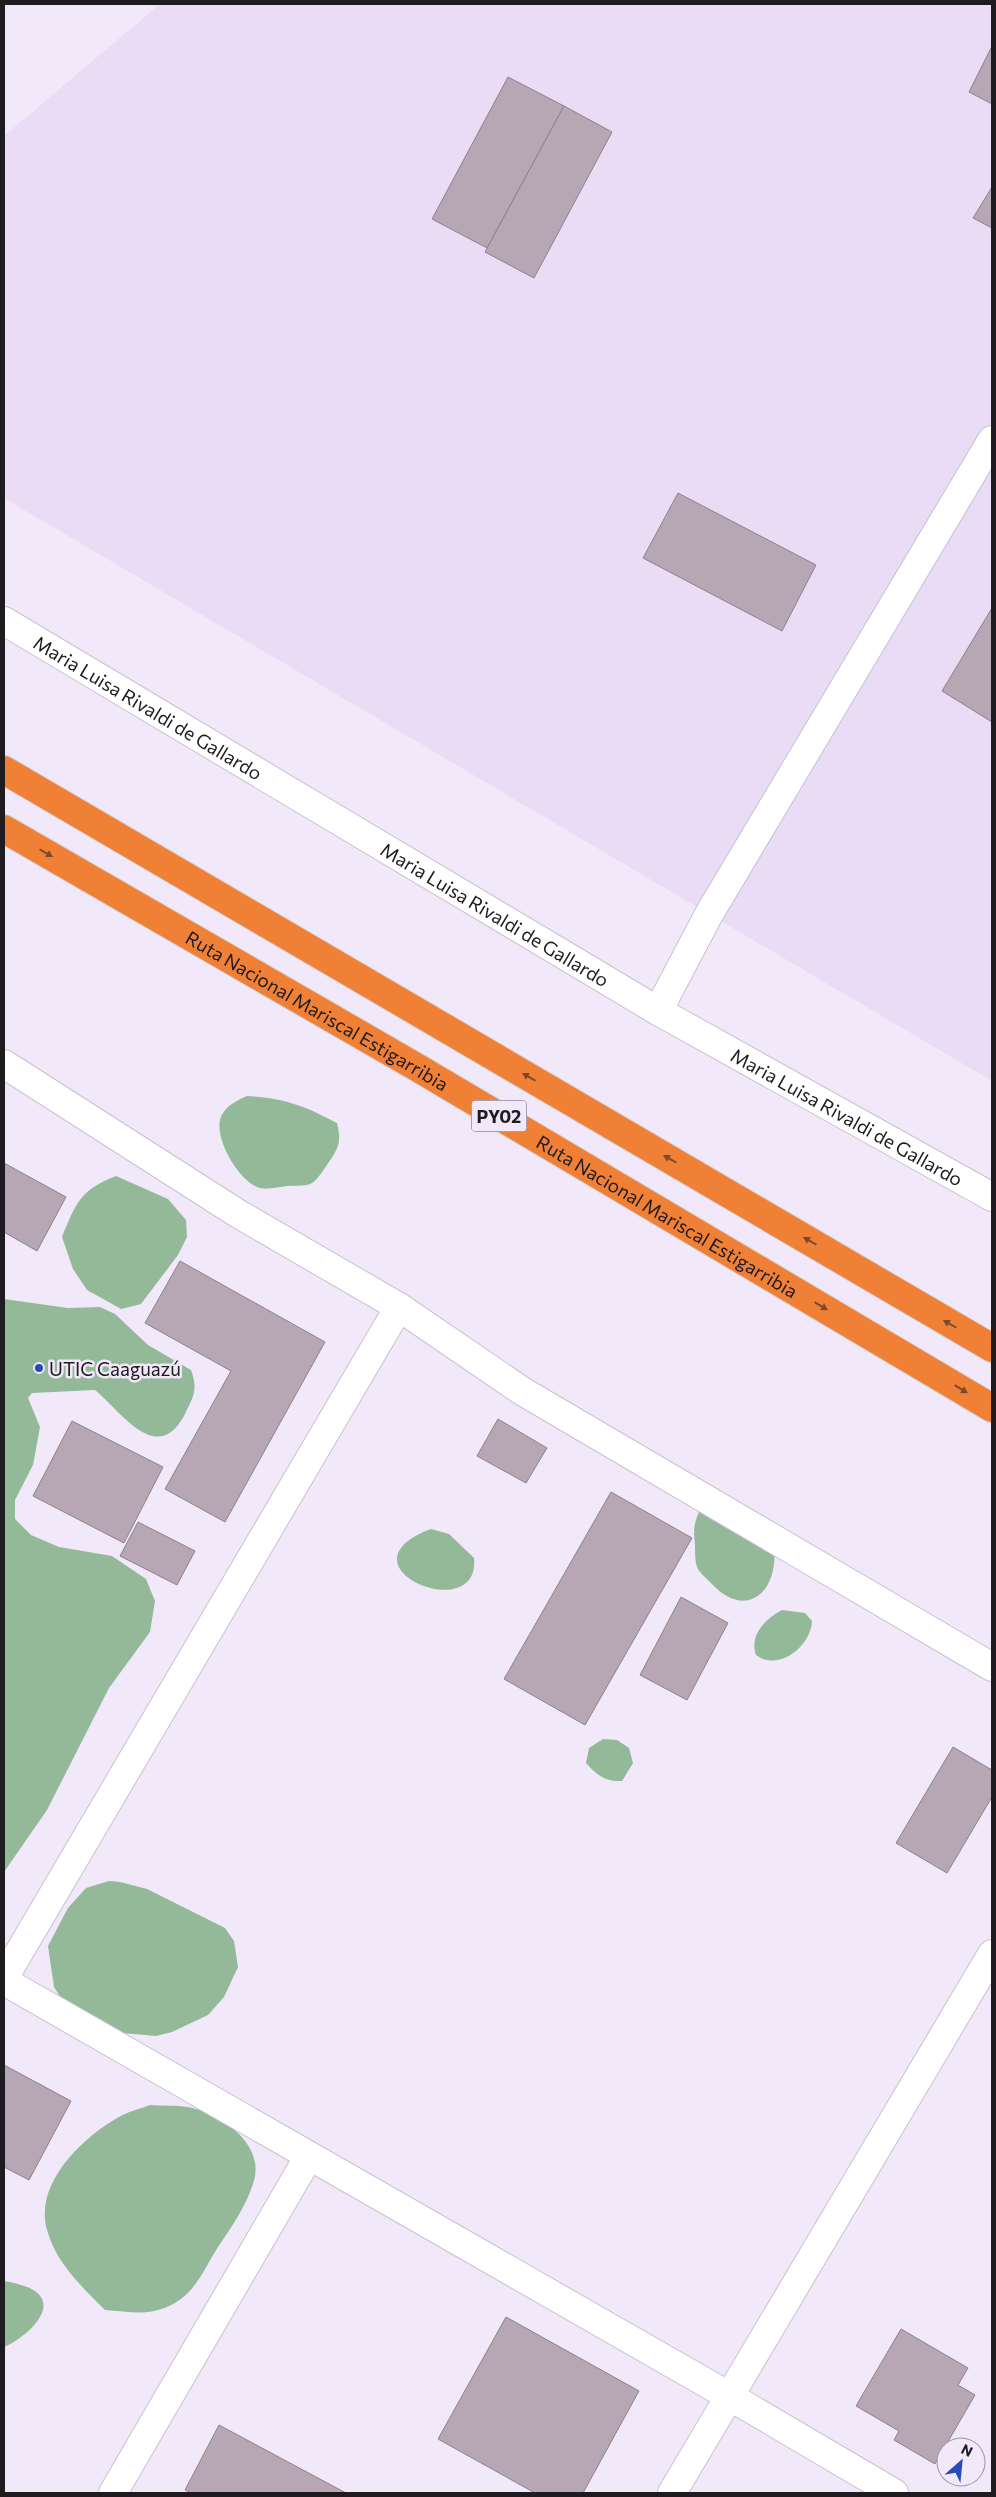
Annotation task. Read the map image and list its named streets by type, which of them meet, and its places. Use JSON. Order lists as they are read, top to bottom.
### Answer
{
  "streets": {
    "highway": ["Ruta Nacional Mariscal Estigarribia", "PY02"],
    "street": ["Maria Luisa Rivaldi de Gallardo"]
  },
  "places": ["UTIC Caaguazú"],
  "north": "top right"
}
